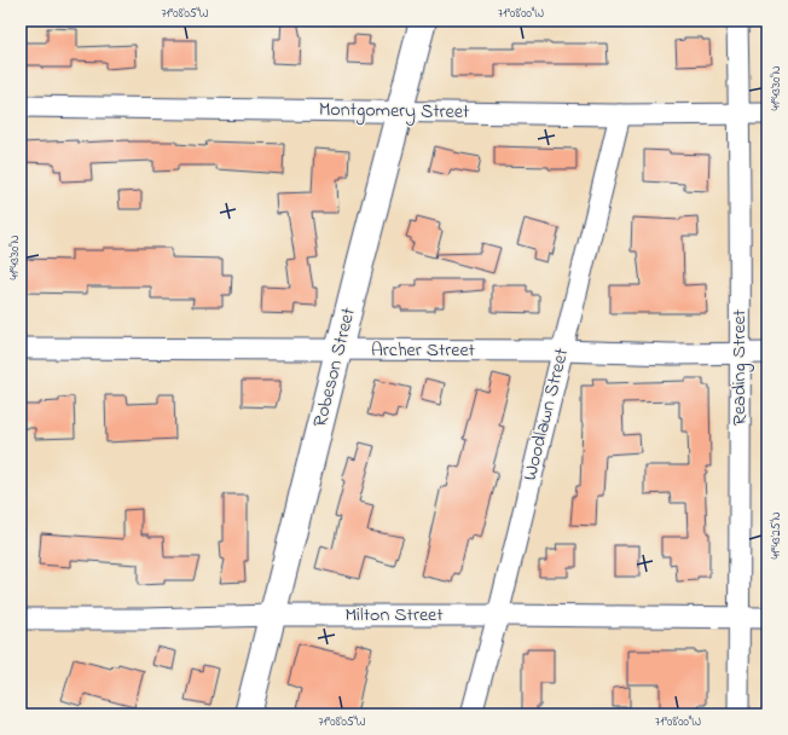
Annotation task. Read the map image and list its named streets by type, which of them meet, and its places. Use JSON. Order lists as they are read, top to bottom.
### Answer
{
  "streets": {
    "main road": ["Robeson Street"],
    "street": [
      "Montgomery Street",
      "Archer Street",
      "Reading Street",
      "Woodlawn Street",
      "Milton Street"
    ]
  },
  "crossings": [
    ["Montgomery Street", "Robeson Street"],
    ["Montgomery Street", "Reading Street"],
    ["Montgomery Street", "Woodlawn Street"],
    ["Archer Street", "Robeson Street"],
    ["Archer Street", "Reading Street"],
    ["Archer Street", "Woodlawn Street"],
    ["Robeson Street", "Milton Street"],
    ["Reading Street", "Milton Street"],
    ["Woodlawn Street", "Milton Street"]
  ],
  "coordinates": [
    "71°08'05\"W",
    "71°08'00\"W",
    "41°43'30\"N",
    "41°43'25\"N"
  ]
}
